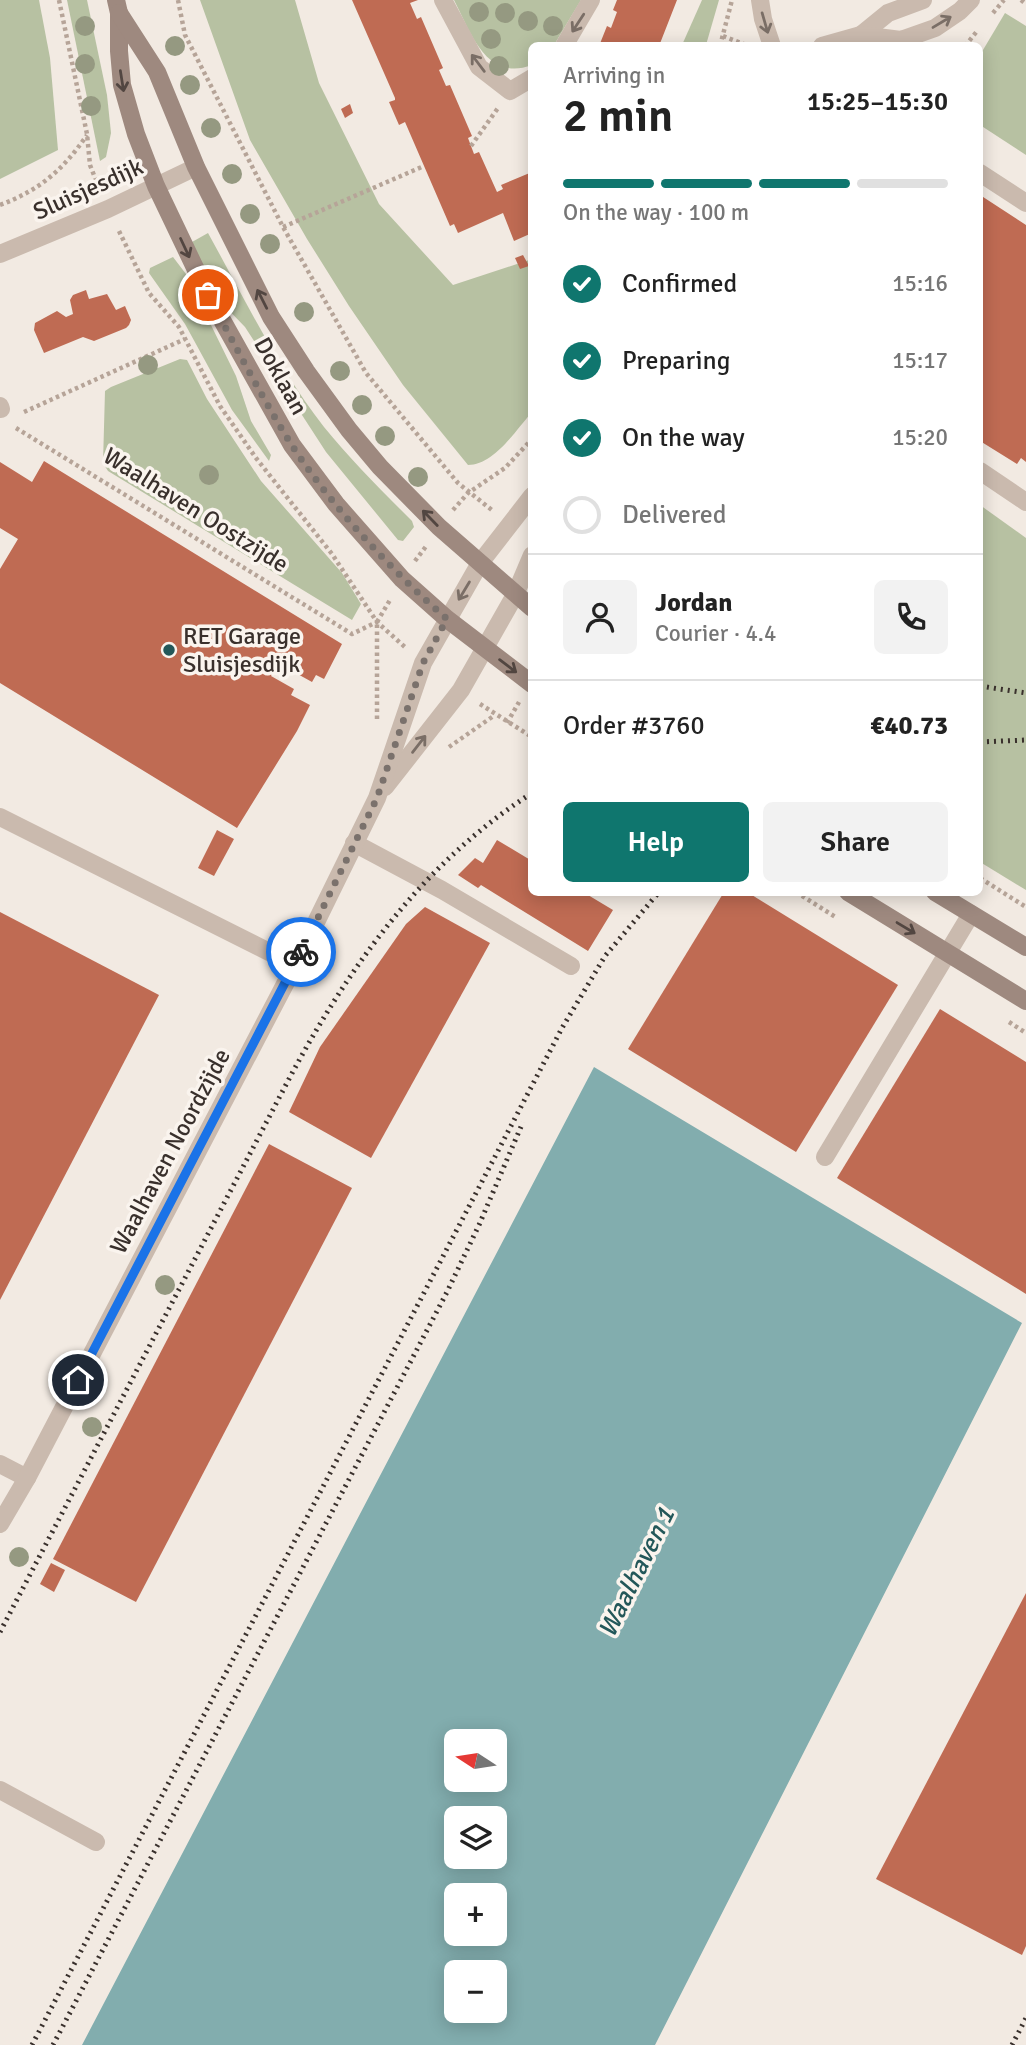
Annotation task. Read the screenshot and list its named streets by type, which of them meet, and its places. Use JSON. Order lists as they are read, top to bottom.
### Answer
{
  "streets": {
    "main road": ["Doklaan"],
    "street": ["Sluisjesdijk", "Waalhaven Noordzijde"],
    "path": ["Waalhaven Oostzijde"]
  },
  "crossings": [
    ["Sluisjesdijk", "Doklaan"],
    ["Doklaan", "Waalhaven Noordzijde"]
  ],
  "water": ["Waalhaven 1"],
  "places": ["RET Garage Sluisjesdijk"],
  "north": "left",
  "page": {
    "heading": ["2 min", "Arriving in", "15:25–15:30"],
    "panel": [
      "Jordan",
      "Courier · 4.4",
      "Order #3760",
      "€40.73"
    ],
    "bar": "On the way · 100 m",
    "list": [
      ["Confirmed", "15:16"],
      ["Preparing", "15:17"],
      ["On the way", "15:20"],
      "Delivered"
    ],
    "buttons": ["Help", "Share"],
    "map_buttons": ["+", "−"]
  }
}
